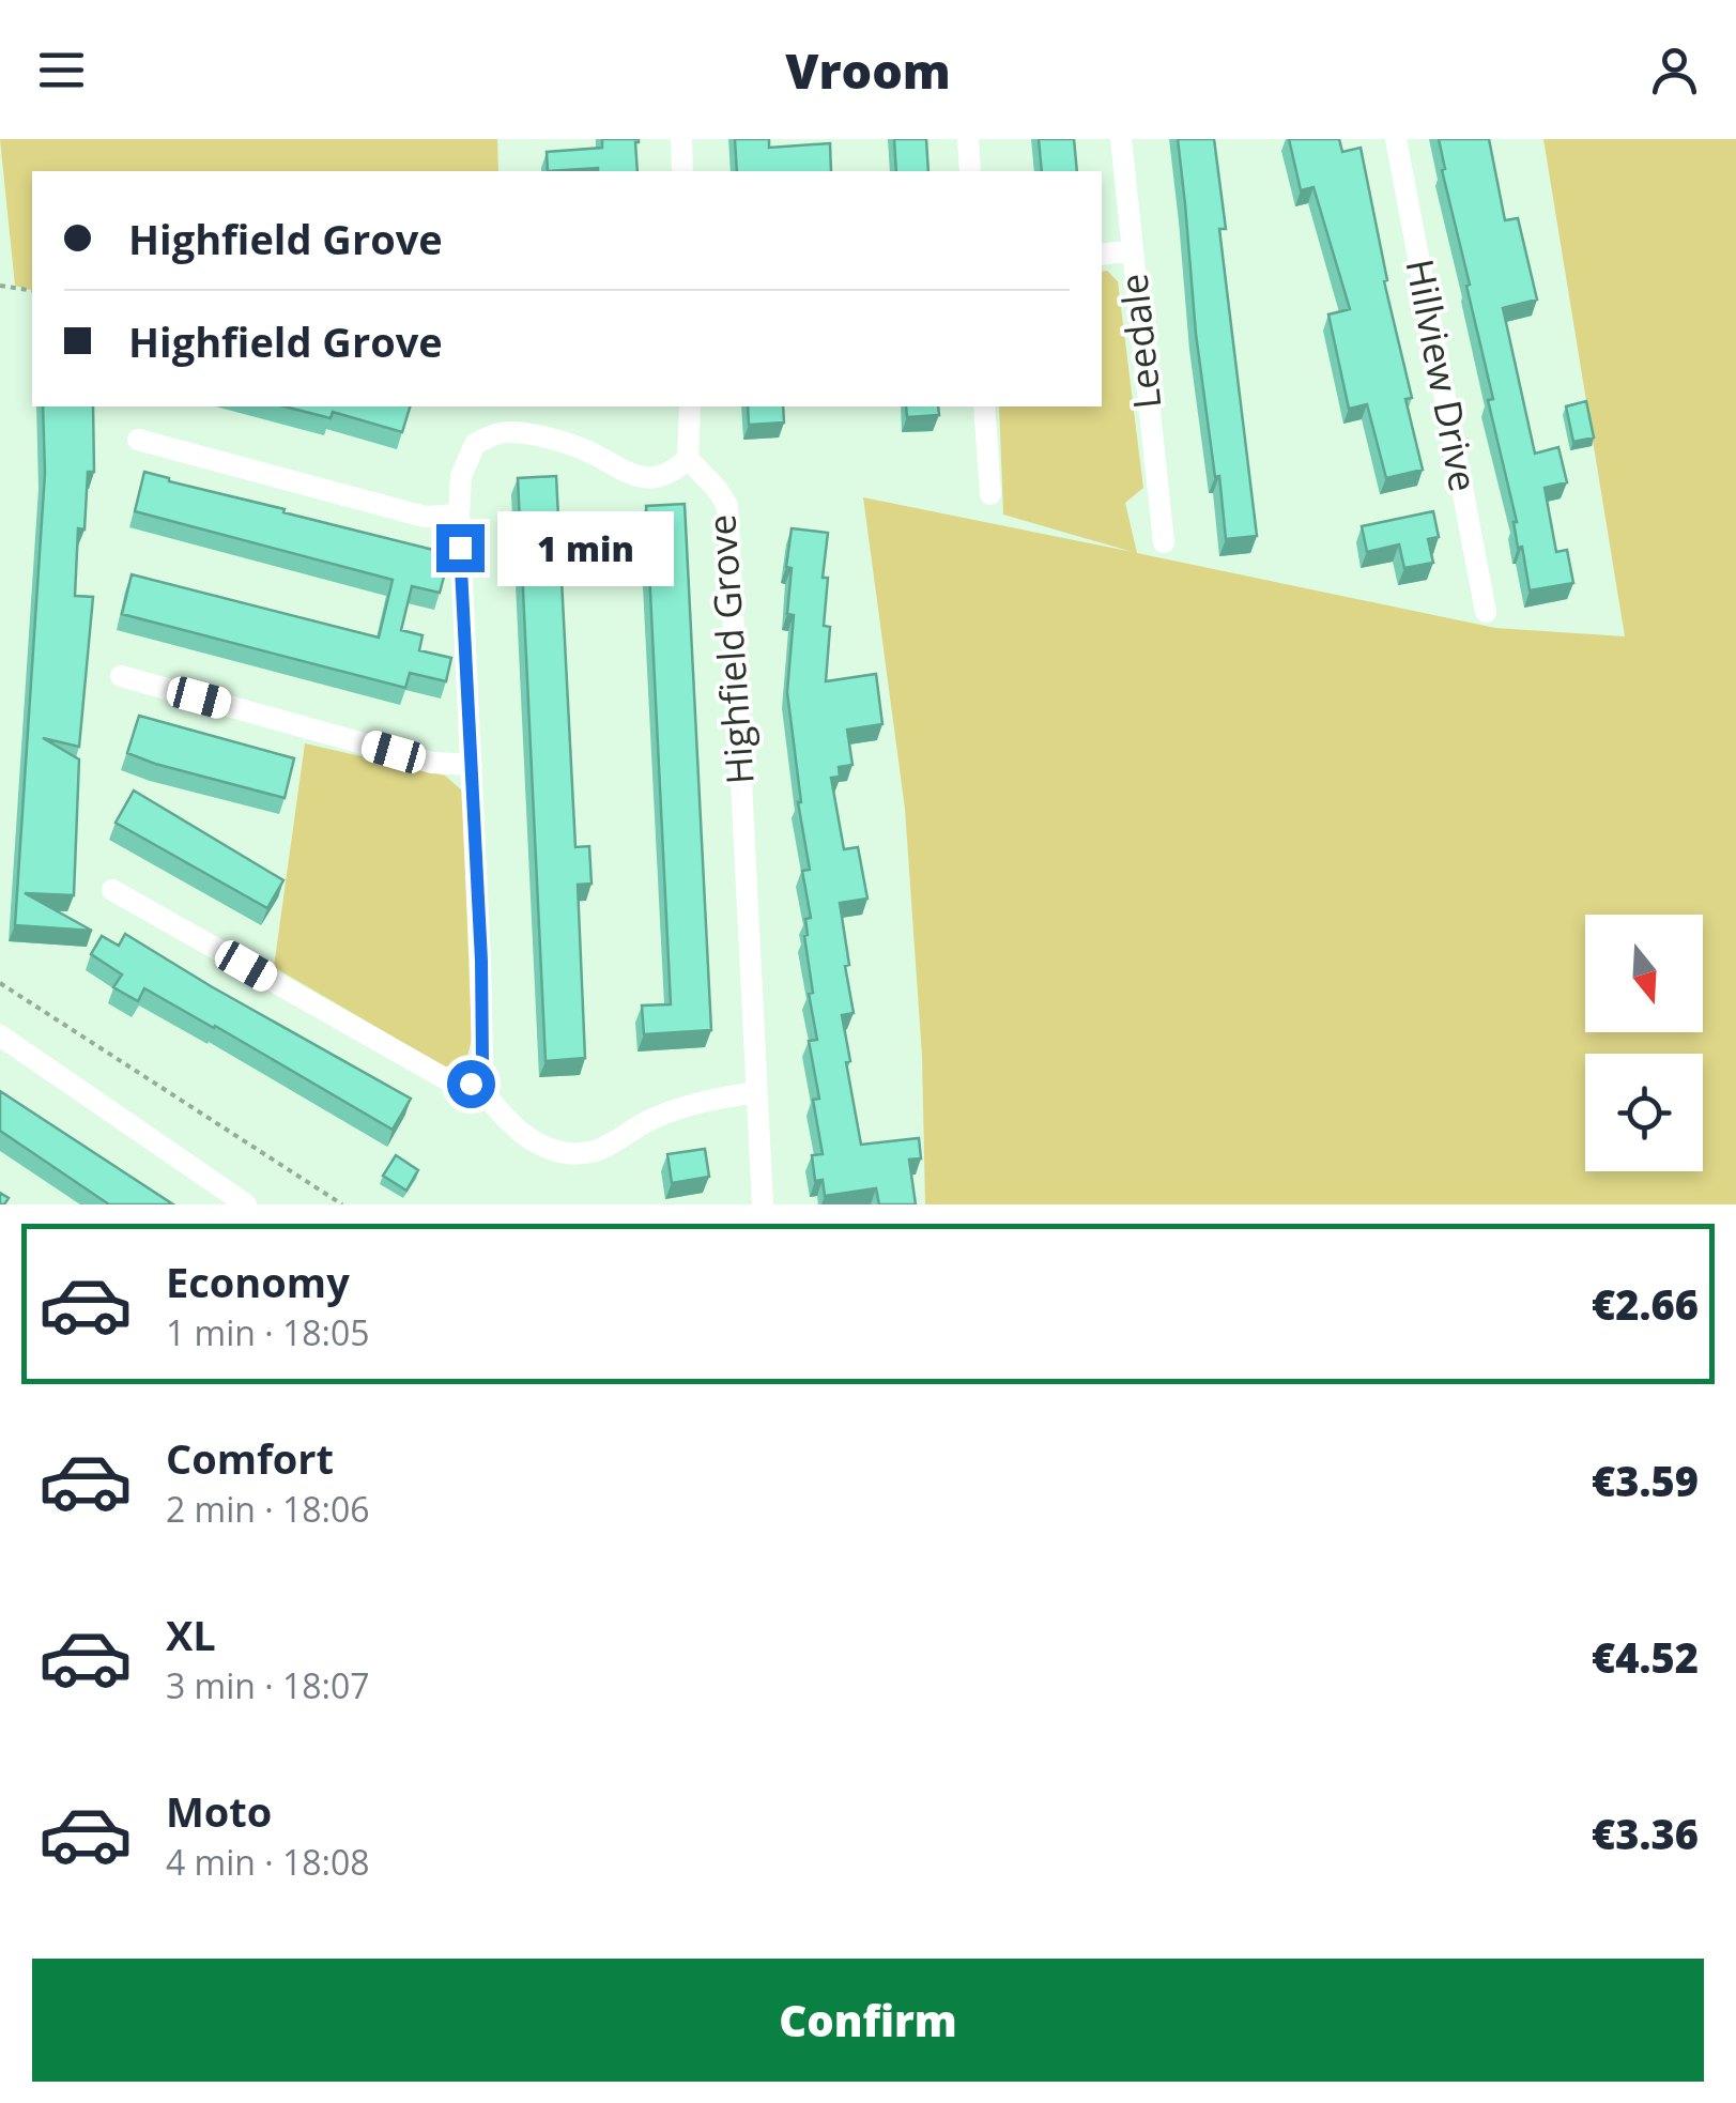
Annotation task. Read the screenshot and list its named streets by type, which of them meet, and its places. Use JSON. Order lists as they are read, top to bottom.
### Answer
{
  "streets": {
    "street": ["Leedale", "Hillview Drive", "Highfield Grove"]
  },
  "north": "bottom",
  "page": {
    "header": "Vroom",
    "banner": ["Highfield Grove", "Highfield Grove"],
    "bubble": "1 min",
    "list": [
      {
        "name": "Economy",
        "note": "1 min · 18:05",
        "value": "€2.66"
      },
      {
        "name": "Comfort",
        "note": "2 min · 18:06",
        "value": "€3.59"
      },
      {
        "name": "XL",
        "note": "3 min · 18:07",
        "value": "€4.52"
      },
      {
        "name": "Moto",
        "note": "4 min · 18:08",
        "value": "€3.36"
      }
    ],
    "buttons": "Confirm"
  }
}
